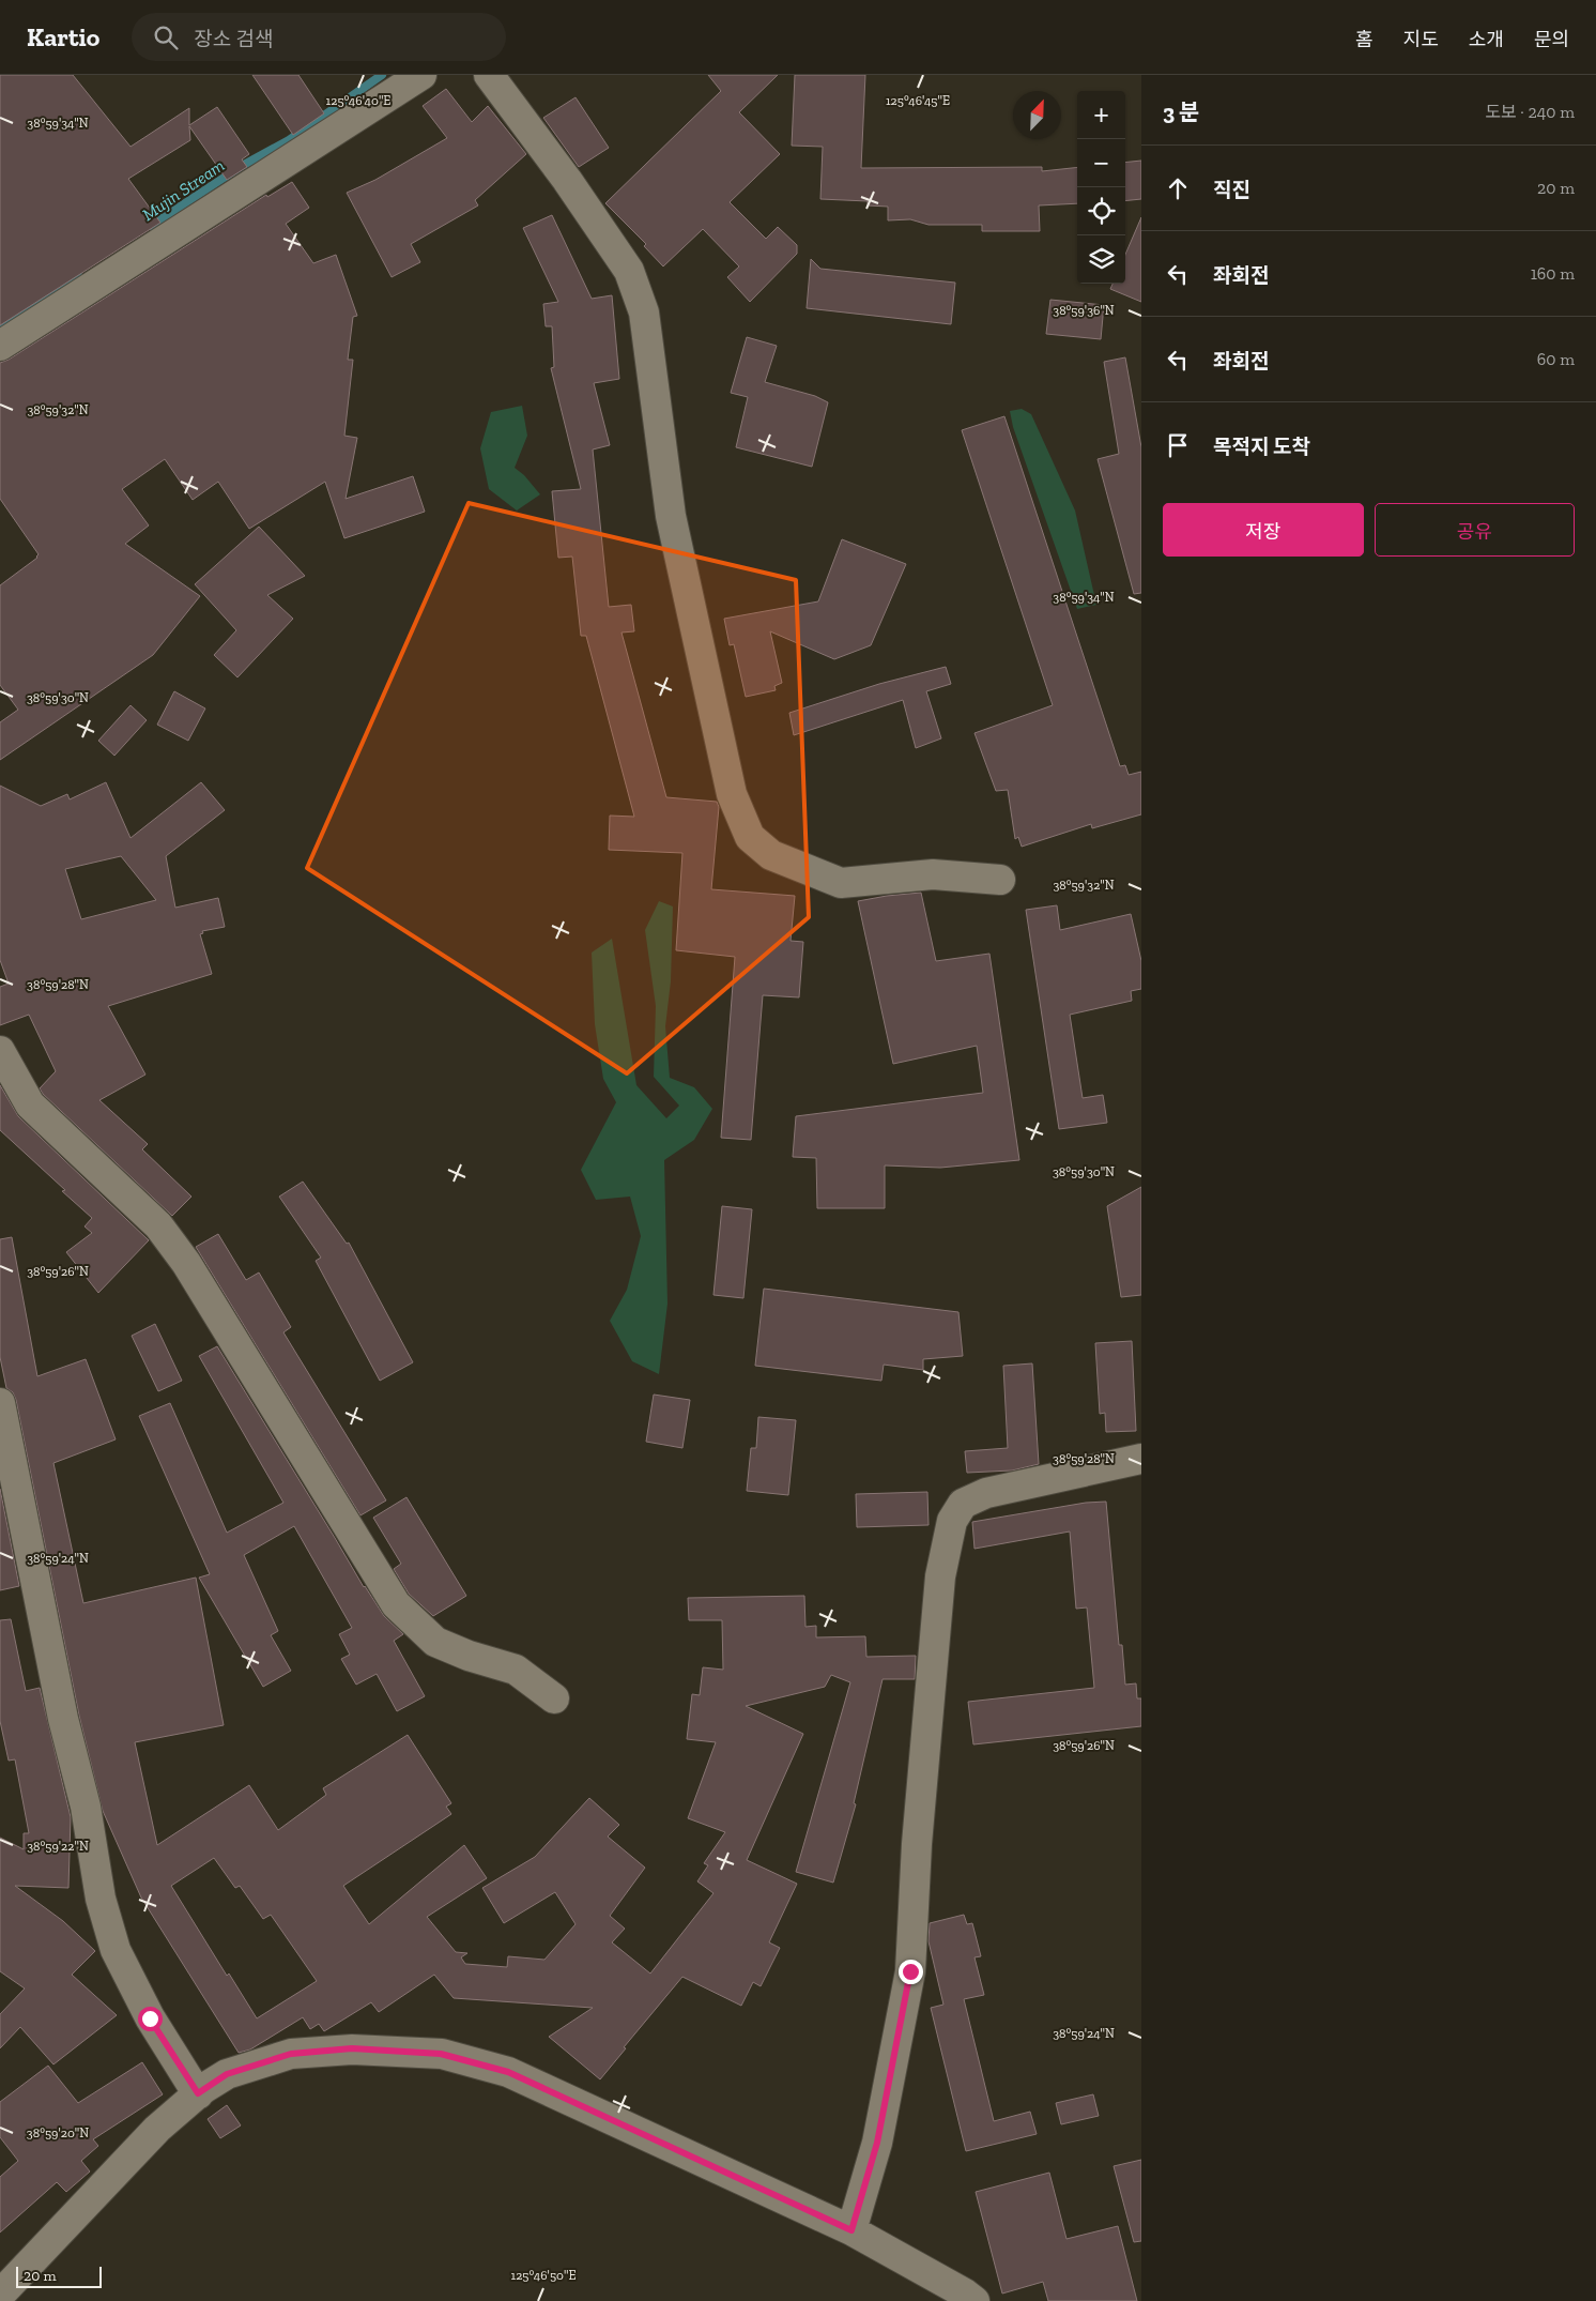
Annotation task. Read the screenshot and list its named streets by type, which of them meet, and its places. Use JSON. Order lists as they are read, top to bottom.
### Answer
{
  "water": ["Mujin Stream"],
  "scale_bar": "20 m",
  "north": "top right",
  "page": {
    "header": "Kartio",
    "search": "장소 검색",
    "nav": [
      "홈",
      "지도",
      "소개",
      "문의"
    ],
    "heading": ["3 분", "도보 · 240 m"],
    "map_buttons": ["+", "−"],
    "list": [
      ["직진", "20 m"],
      ["좌회전", "160 m"],
      ["좌회전", "60 m"],
      "목적지 도착"
    ],
    "buttons": ["저장", "공유"],
    "scale": "20 m"
  },
  "coordinates": [
    "125°46'40\"E",
    "125°46'45\"E",
    "38°59'34\"N",
    "38°59'36\"N",
    "38°59'32\"N",
    "38°59'30\"N",
    "38°59'28\"N",
    "38°59'26\"N",
    "38°59'24\"N",
    "38°59'22\"N",
    "38°59'20\"N",
    "125°46'50\"E"
  ]
}
